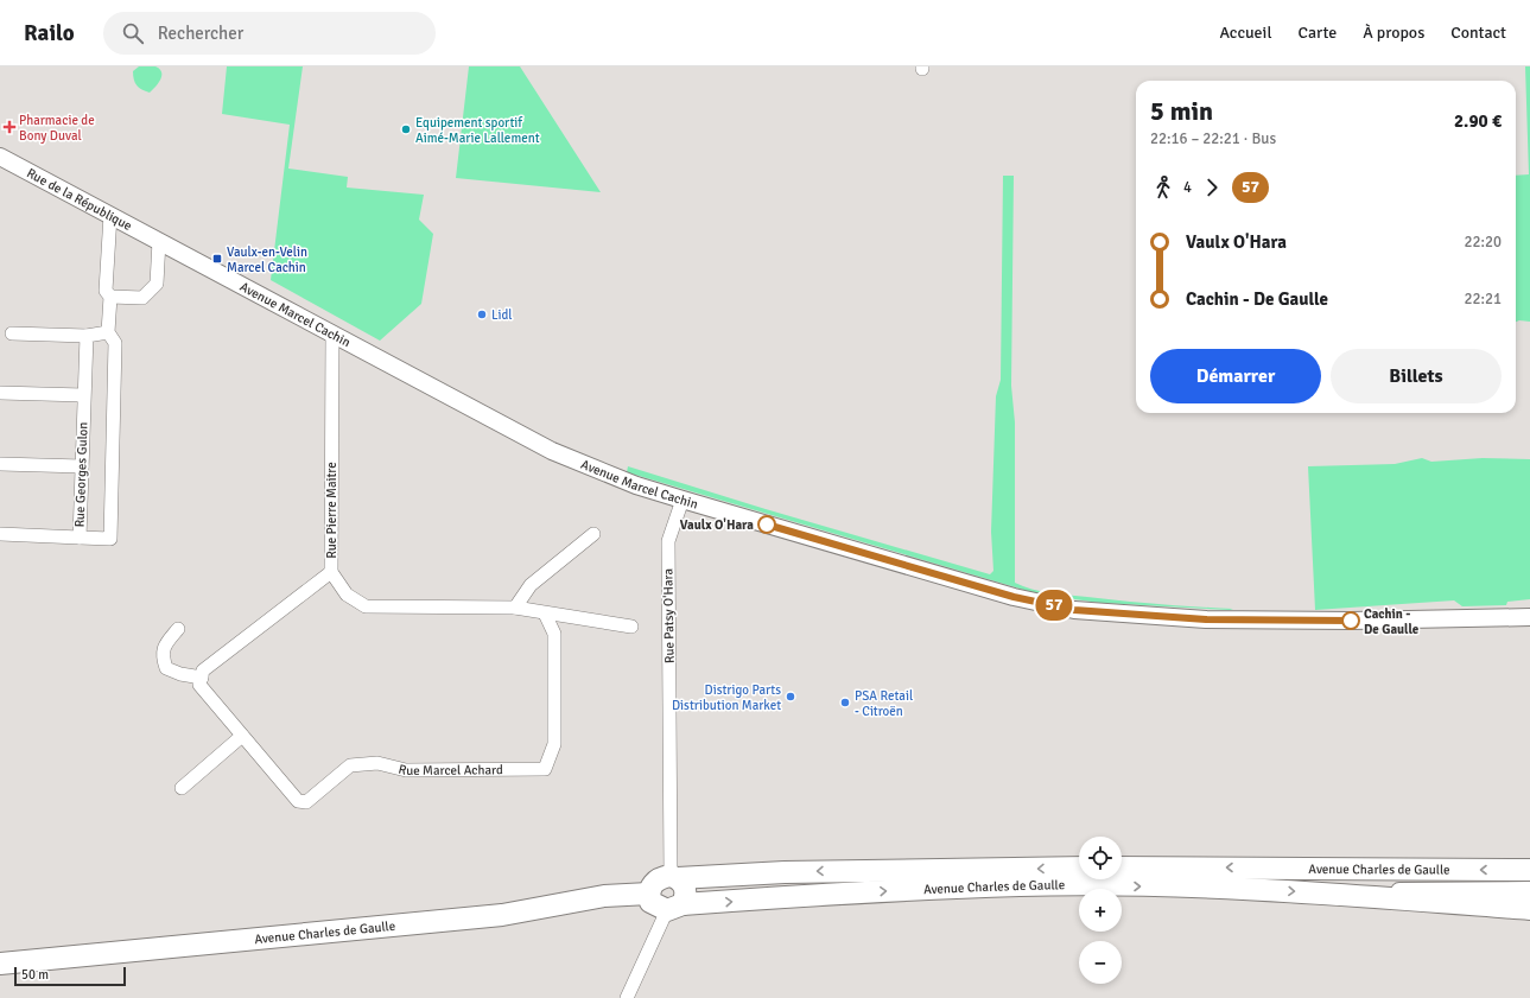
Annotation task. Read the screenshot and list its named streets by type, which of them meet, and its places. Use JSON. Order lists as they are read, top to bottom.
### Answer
{
  "streets": {
    "main road": ["Avenue Charles de Gaulle"],
    "street": [
      "Rue de la République",
      "Avenue Marcel Cachin",
      "Rue Georges Gulon",
      "Rue Pierre Maitre",
      "Rue Patsy O'Hara",
      "Rue Marcel Achard"
    ]
  },
  "crossings": [
    ["Rue de la République", "Avenue Marcel Cachin"],
    ["Rue de la République", "Rue Georges Gulon"],
    ["Avenue Marcel Cachin", "Rue Pierre Maitre"],
    ["Avenue Marcel Cachin", "Rue Patsy O'Hara"],
    ["Rue Pierre Maitre", "Rue Marcel Achard"],
    ["Rue Patsy O'Hara", "Avenue Charles de Gaulle"]
  ],
  "places": {
    "health": ["Pharmacie de Bony Duval"],
    "other": [
      "Equipement sportif Aimé-Marie Lallement",
      "Lidl",
      "Vaulx O'Hara",
      "Cachin - De Gaulle",
      "Distrigo Parts Distribution Market",
      "PSA Retail - Citroën"
    ],
    "transit": ["Vaulx-en-Velin Marcel Cachin"]
  },
  "lines": ["bus line 57"],
  "scale_bar": "50 m",
  "page": {
    "header": "Railo",
    "search": "Rechercher",
    "nav": [
      "Accueil",
      "Carte",
      "À propos",
      "Contact"
    ],
    "on_map": "57",
    "heading": ["5 min", "22:16 – 22:21 · Bus", "2.90 €"],
    "legs": ["4", "57"],
    "list": [
      {
        "name": "Vaulx O'Hara",
        "value": "22:20"
      },
      {
        "name": "Cachin - De Gaulle",
        "value": "22:21"
      }
    ],
    "buttons": ["Démarrer", "Billets"],
    "map_buttons": ["+", "−"],
    "scale": "50 m"
  }
}
